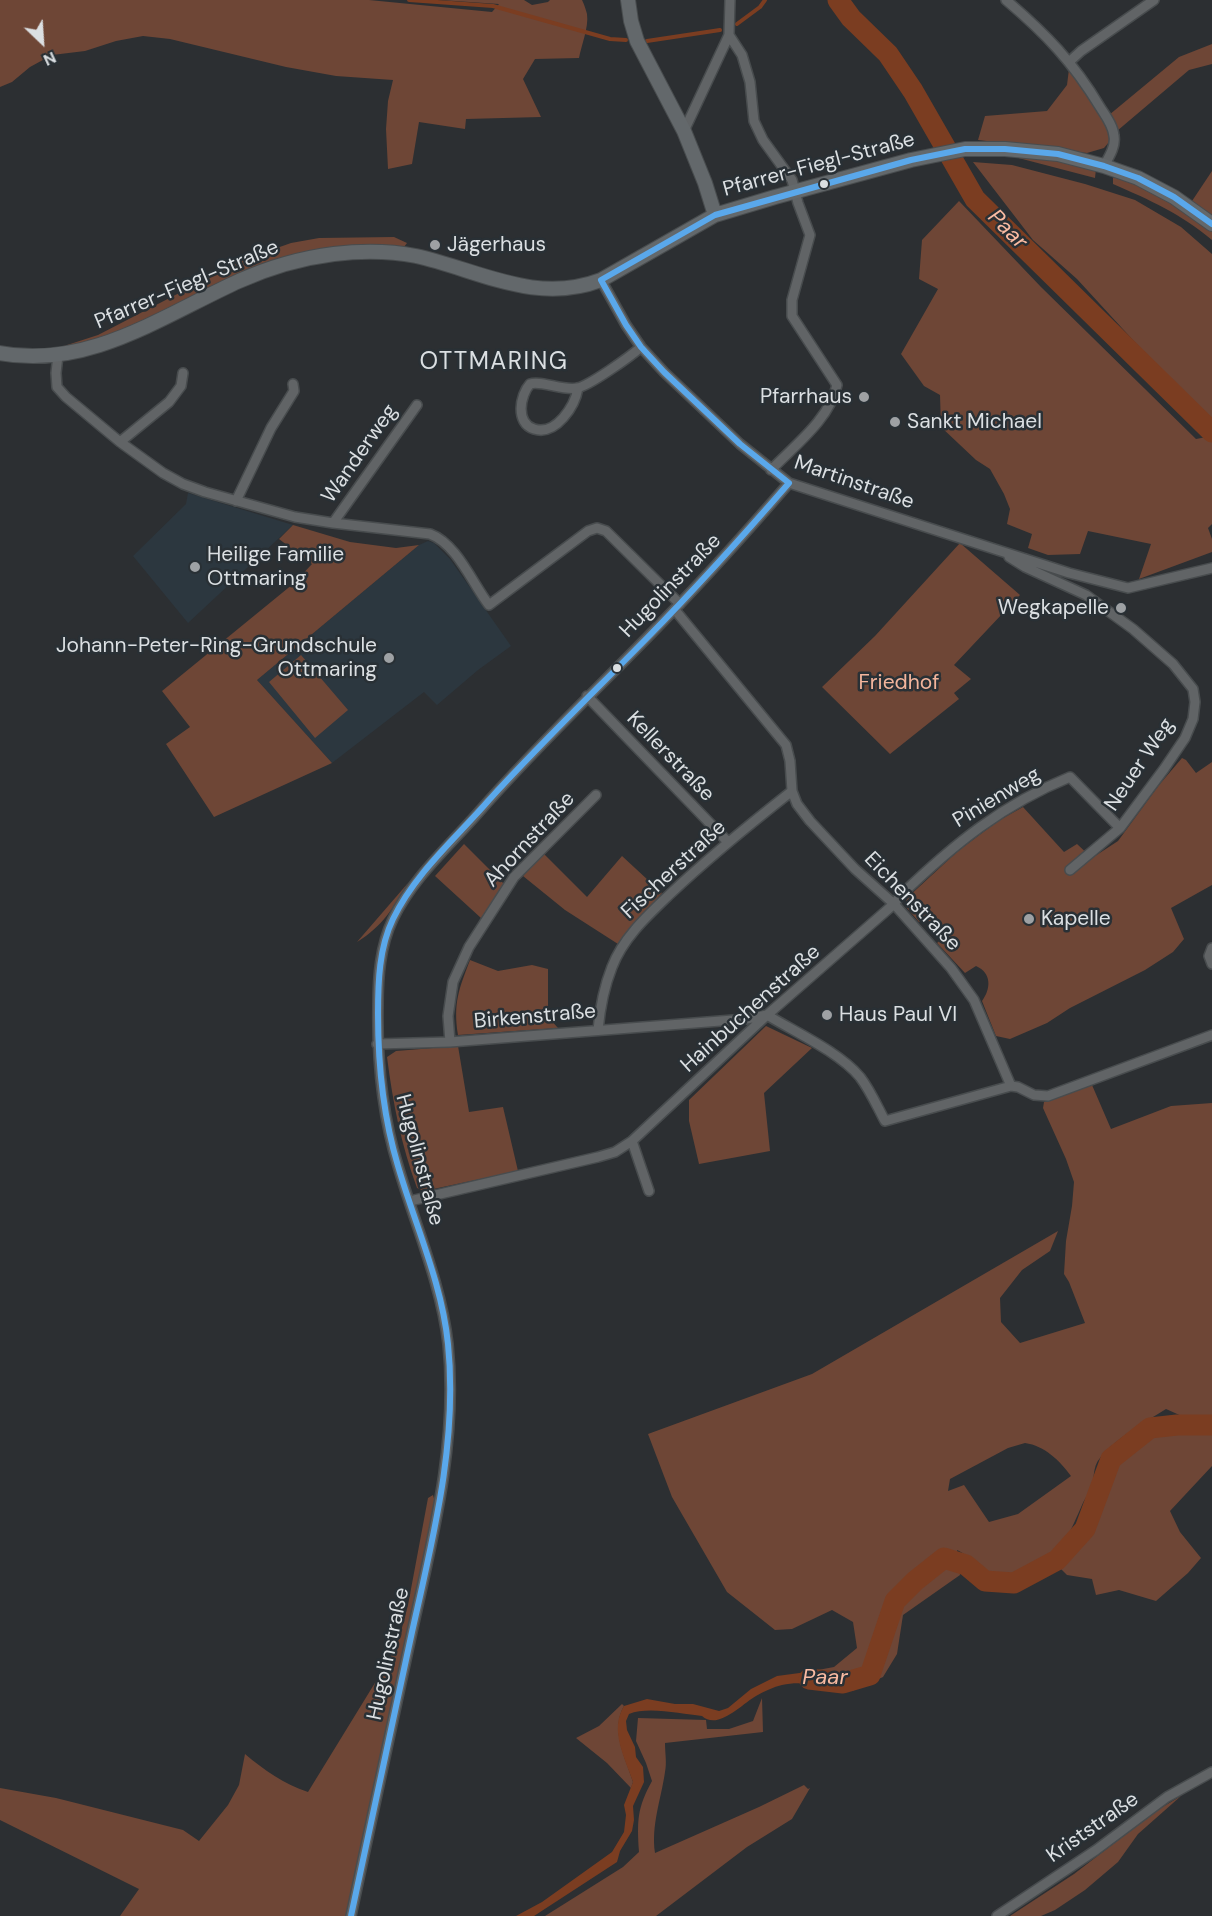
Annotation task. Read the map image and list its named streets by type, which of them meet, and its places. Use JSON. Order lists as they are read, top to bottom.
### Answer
{
  "streets": {
    "main road": ["Pfarrer-Fiegl-Straße"],
    "street": [
      "Wanderweg",
      "Martinstraße",
      "Hugolinstraße",
      "Kellerstraße",
      "Neuer Weg",
      "Pinienweg",
      "Ahornstraße",
      "Fischerstraße",
      "Eichenstraße",
      "Hainbuchenstraße",
      "Birkenstraße",
      "Kriststraße"
    ]
  },
  "crossings": [
    ["Pfarrer-Fiegl-Straße", "Wanderweg"],
    ["Pfarrer-Fiegl-Straße", "Martinstraße"],
    ["Wanderweg", "Hugolinstraße"],
    ["Wanderweg", "Eichenstraße"],
    ["Martinstraße", "Hugolinstraße"],
    ["Martinstraße", "Neuer Weg"],
    ["Hugolinstraße", "Kellerstraße"],
    ["Hugolinstraße", "Eichenstraße"],
    ["Hugolinstraße", "Hainbuchenstraße"],
    ["Hugolinstraße", "Birkenstraße"],
    ["Kellerstraße", "Fischerstraße"],
    ["Neuer Weg", "Pinienweg"],
    ["Pinienweg", "Eichenstraße"],
    ["Pinienweg", "Hainbuchenstraße"],
    ["Ahornstraße", "Birkenstraße"],
    ["Fischerstraße", "Eichenstraße"],
    ["Fischerstraße", "Birkenstraße"],
    ["Eichenstraße", "Hainbuchenstraße"],
    ["Hainbuchenstraße", "Birkenstraße"]
  ],
  "districts": ["OTTMARING"],
  "water": ["Paar"],
  "parks": ["Friedhof"],
  "places": [
    "Jägerhaus",
    "Pfarrhaus",
    "Sankt Michael",
    "Heilige Familie Ottmaring",
    "Wegkapelle",
    "Johann-Peter-Ring-Grundschule Ottmaring",
    "Kapelle",
    "Haus Paul VI"
  ],
  "north": "bottom right"
}
